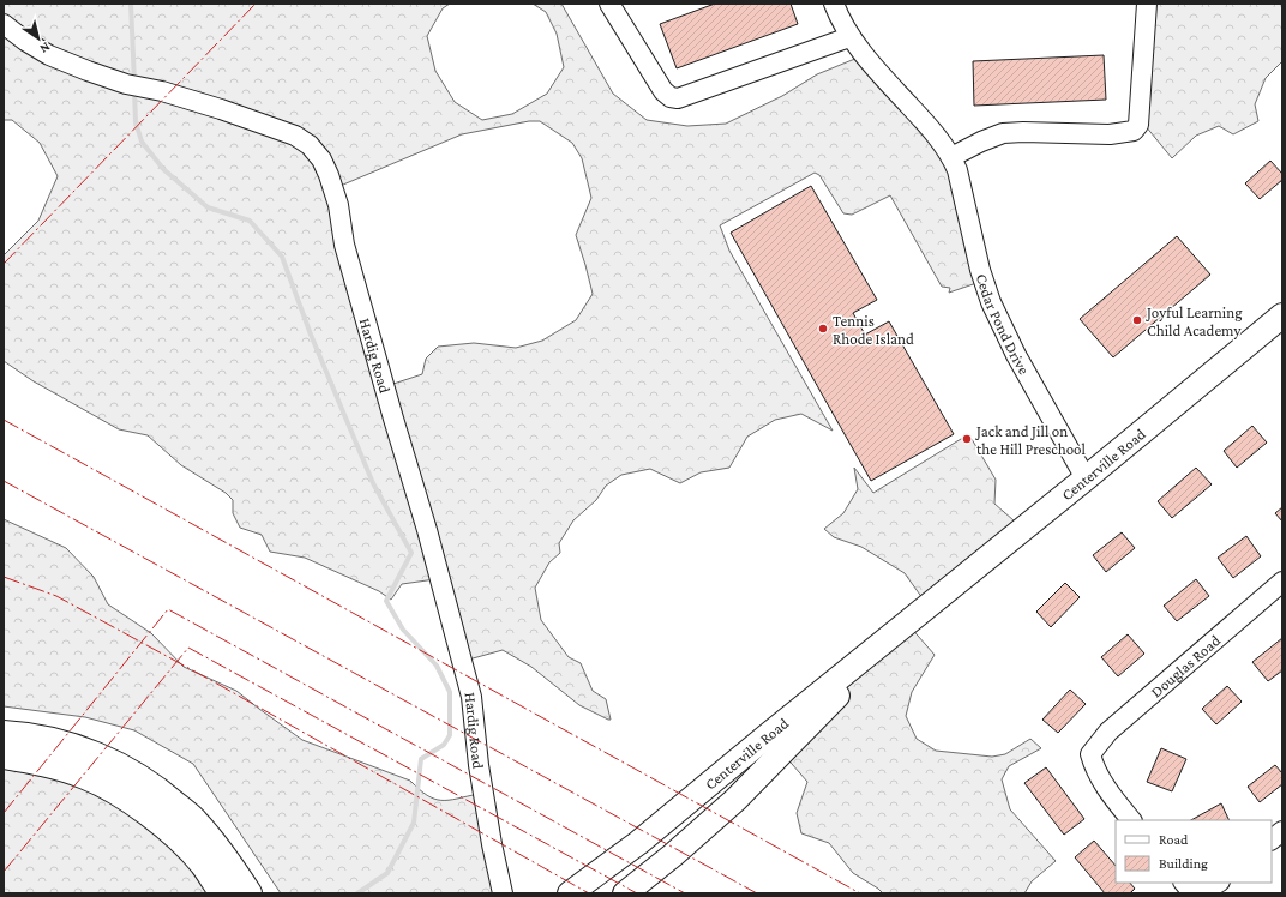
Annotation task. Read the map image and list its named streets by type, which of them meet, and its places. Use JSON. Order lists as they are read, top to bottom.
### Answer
{
  "streets": {
    "main road": ["Centerville Road"],
    "street": ["Cedar Pond Drive", "Hardig Road", "Douglas Road"]
  },
  "crossings": [
    ["Cedar Pond Drive", "Centerville Road"]
  ],
  "places": ["Joyful Learning Child Academy", "Tennis Rhode Island", "Jack and Jill on the Hill Preschool"],
  "legend": ["Road", "Building"],
  "north": "bottom right"
}
